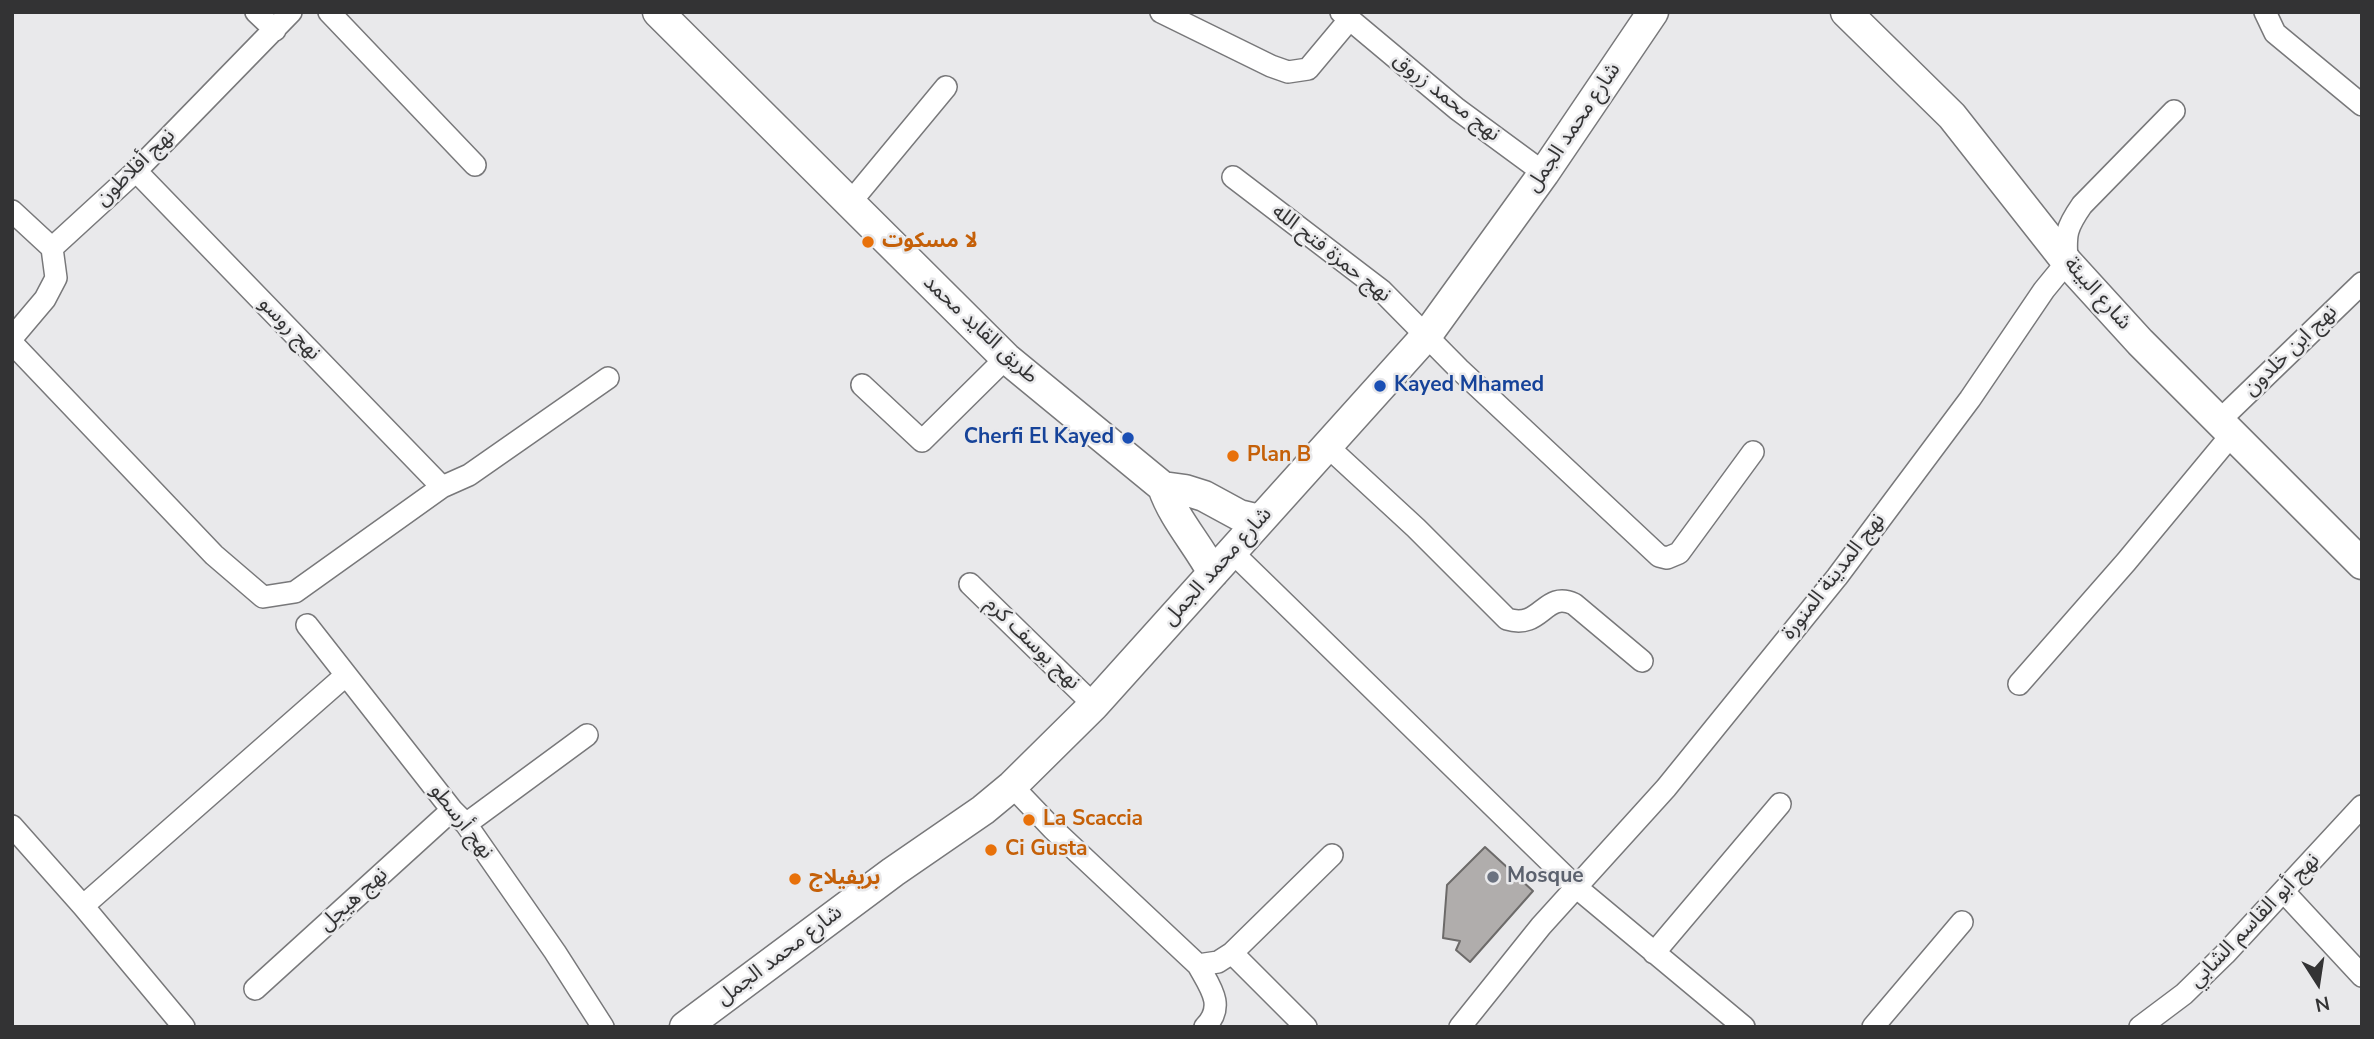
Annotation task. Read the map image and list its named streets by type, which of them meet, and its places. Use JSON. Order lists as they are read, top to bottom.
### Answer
{
  "streets": {
    "street": [
      "نهج محمد زروق",
      "شارع محمد الجمل",
      "نهج أفلاطون",
      "نهج حمزة فتح الله",
      "شارع البيئة",
      "نهج روسو",
      "طريق القايد محمد",
      "نهج ابن خلدون",
      "نهج المدينة المنورة",
      "نهج يوسف كرم",
      "نهج أرسطو",
      "نهج هيجل",
      "نهج أبو القاسم الشابي"
    ]
  },
  "crossings": [
    ["نهج محمد زروق", "شارع محمد الجمل"],
    ["شارع محمد الجمل", "نهج حمزة فتح الله"],
    ["شارع محمد الجمل", "طريق القايد محمد"],
    ["شارع محمد الجمل", "نهج يوسف كرم"],
    ["نهج أفلاطون", "نهج روسو"],
    ["شارع البيئة", "نهج ابن خلدون"],
    ["شارع البيئة", "نهج المدينة المنورة"],
    ["نهج أرسطو", "نهج هيجل"]
  ],
  "places": [
    "لا مسكوت",
    "Kayed Mhamed",
    "Cherfi El Kayed",
    "Plan B",
    "La Scaccia",
    "Ci Gusta",
    "Mosque",
    "بريفيلاج"
  ],
  "north": "bottom"
}
